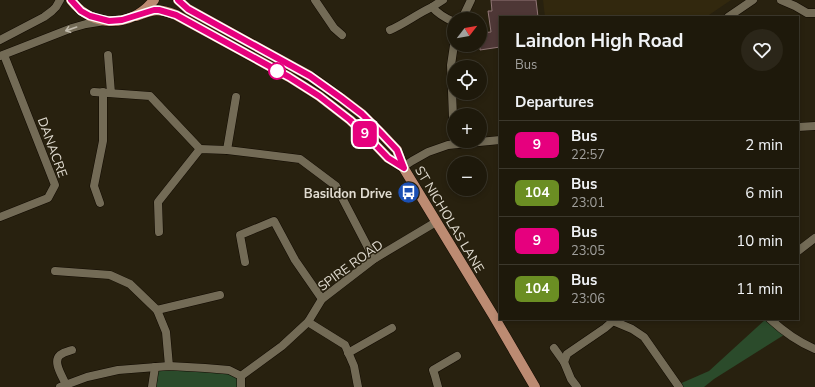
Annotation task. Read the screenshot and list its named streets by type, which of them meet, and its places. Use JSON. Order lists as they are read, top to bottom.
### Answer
{
  "streets": {
    "main road": ["ST NICHOLAS LANE"],
    "street": ["DANACRE", "SPIRE ROAD"]
  },
  "crossings": [
    ["ST NICHOLAS LANE", "SPIRE ROAD"]
  ],
  "places": {
    "bus stop": ["Basildon Drive"]
  },
  "lines": ["bus line 9"],
  "north": "top right",
  "page": {
    "on_map": "9",
    "map_buttons": ["+", "−"],
    "heading": [
      ["Laindon High Road", "Bus"],
      "Departures"
    ],
    "list": [
      {
        "mark": "9",
        "name": "Bus",
        "note": "22:57",
        "value": "2 min"
      },
      {
        "mark": "104",
        "name": "Bus",
        "note": "23:01",
        "value": "6 min"
      },
      {
        "mark": "9",
        "name": "Bus",
        "note": "23:05",
        "value": "10 min"
      },
      {
        "mark": "104",
        "name": "Bus",
        "note": "23:06",
        "value": "11 min"
      }
    ]
  }
}
